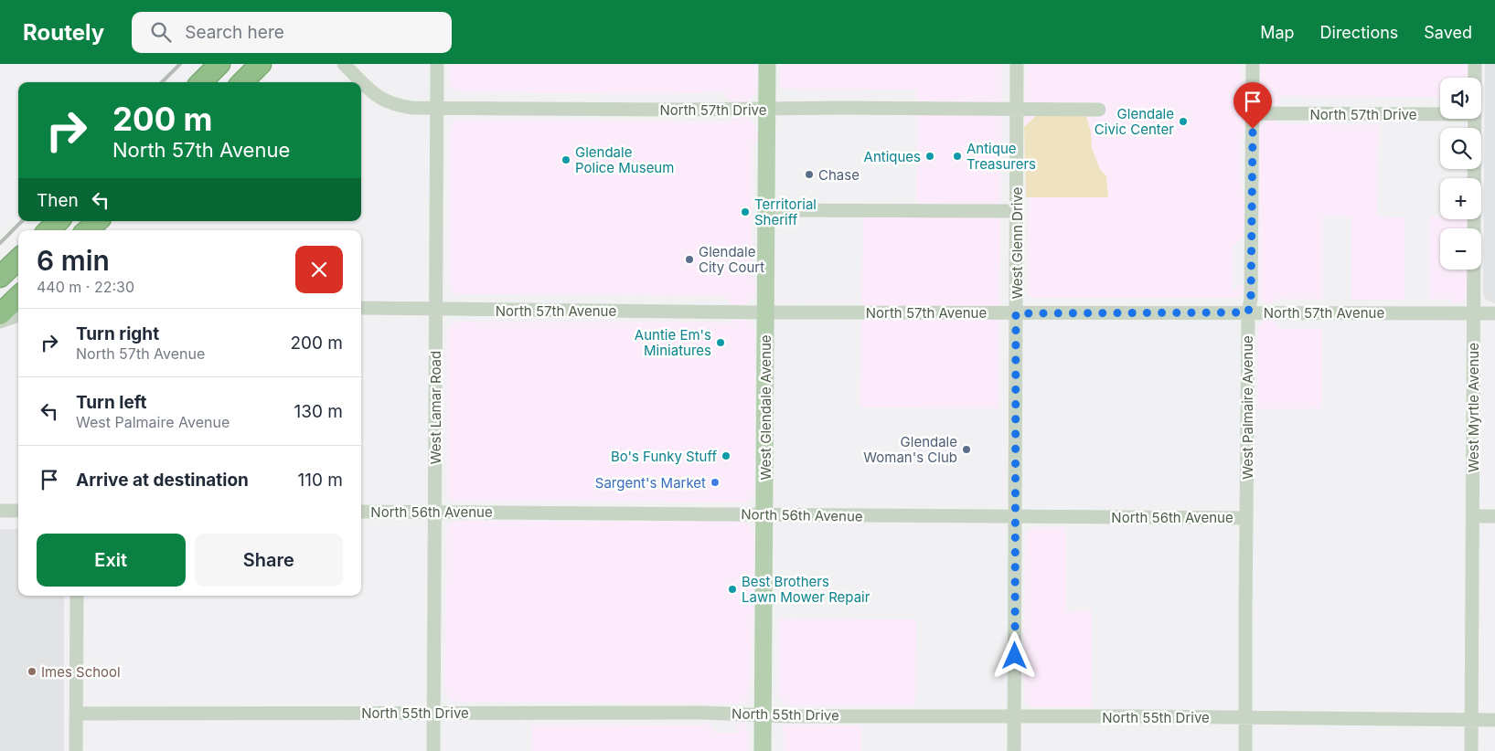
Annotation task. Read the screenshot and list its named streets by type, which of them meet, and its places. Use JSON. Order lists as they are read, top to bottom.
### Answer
{
  "streets": {
    "main road": ["West Glendale Avenue"],
    "street": [
      "North 57th Drive",
      "West Glenn Drive",
      "North 57th Avenue",
      "West Lamar Road",
      "West Palmaire Avenue",
      "West Myrtle Avenue",
      "North 56th Avenue",
      "North 55th Drive"
    ]
  },
  "crossings": [
    ["North 57th Drive", "West Glenn Drive"],
    ["North 57th Drive", "West Lamar Road"],
    ["North 57th Drive", "West Glendale Avenue"],
    ["North 57th Drive", "West Palmaire Avenue"],
    ["West Glenn Drive", "North 57th Avenue"],
    ["West Glenn Drive", "North 56th Avenue"],
    ["West Glenn Drive", "North 55th Drive"],
    ["North 57th Avenue", "West Lamar Road"],
    ["North 57th Avenue", "West Glendale Avenue"],
    ["North 57th Avenue", "West Palmaire Avenue"],
    ["North 57th Avenue", "West Myrtle Avenue"],
    ["West Lamar Road", "North 56th Avenue"],
    ["West Lamar Road", "North 55th Drive"],
    ["West Glendale Avenue", "North 56th Avenue"],
    ["West Glendale Avenue", "North 55th Drive"],
    ["West Palmaire Avenue", "North 56th Avenue"],
    ["West Palmaire Avenue", "North 55th Drive"],
    ["West Myrtle Avenue", "North 55th Drive"]
  ],
  "places": [
    "Glendale Civic Center",
    "Antiques",
    "Antique Treasurers",
    "Glendale Police Museum",
    "Chase",
    "Territorial Sheriff",
    "Glendale City Court",
    "Auntie Em's Miniatures",
    "Glendale Woman's Club",
    "Bo's Funky Stuff",
    "Sargent's Market",
    "Best Brothers Lawn Mower Repair",
    "Imes School"
  ],
  "page": {
    "header": "Routely",
    "search": "Search here",
    "nav": ["Map", "Directions", "Saved"],
    "map_buttons": ["+", "−"],
    "turn": ["200 m", "North 57th Avenue"],
    "then": "Then",
    "heading": ["6 min", "440 m · 22:30"],
    "list": [
      {
        "name": "Turn right",
        "note": "North 57th Avenue",
        "value": "200 m"
      },
      {
        "name": "Turn left",
        "note": "West Palmaire Avenue",
        "value": "130 m"
      },
      {
        "name": "Arrive at destination",
        "value": "110 m"
      }
    ],
    "buttons": ["Exit", "Share"]
  }
}
